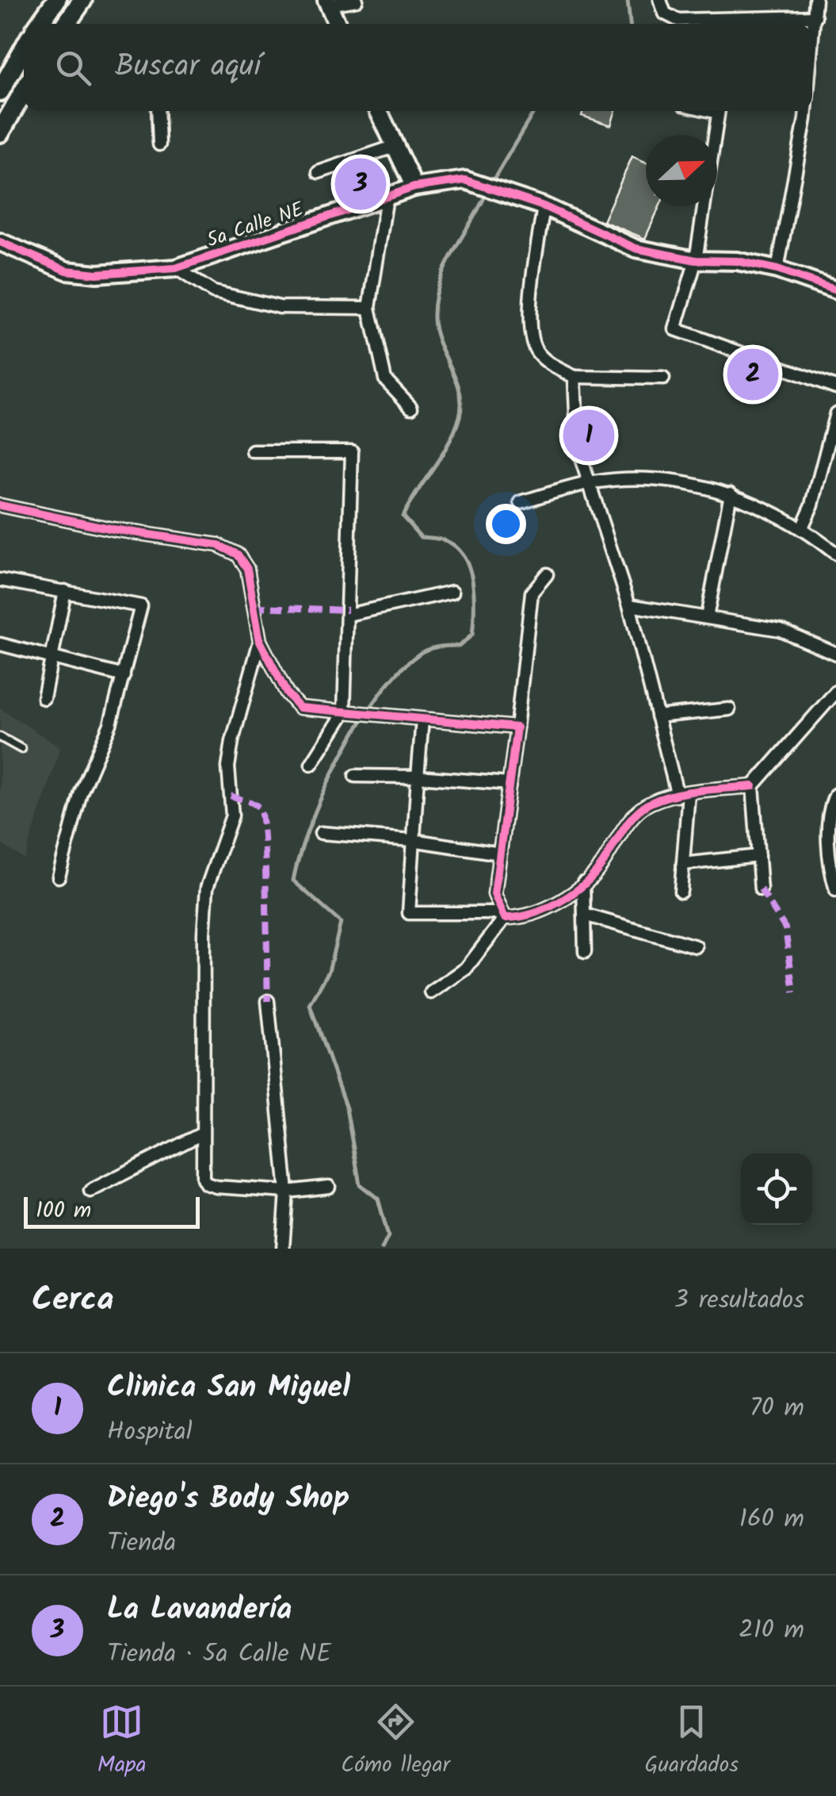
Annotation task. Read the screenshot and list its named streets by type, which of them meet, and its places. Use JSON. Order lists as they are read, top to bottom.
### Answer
{
  "streets": {
    "street": ["5a Calle NE"]
  },
  "scale_bar": "100 m",
  "north": "right",
  "page": {
    "search": "Buscar aquí",
    "pins": ["3", "2", "1"],
    "scale": "100 m",
    "heading": ["Cerca", "3 resultados"],
    "list": [
      {
        "mark": "1",
        "name": "Clinica San Miguel",
        "note": "Hospital",
        "value": "70 m"
      },
      {
        "mark": "2",
        "name": "Diego's Body Shop",
        "note": "Tienda",
        "value": "160 m"
      },
      {
        "mark": "3",
        "name": "La Lavandería",
        "note": "Tienda · 5a Calle NE",
        "value": "210 m"
      }
    ],
    "nav": ["Mapa", "Cómo llegar", "Guardados"]
  }
}
